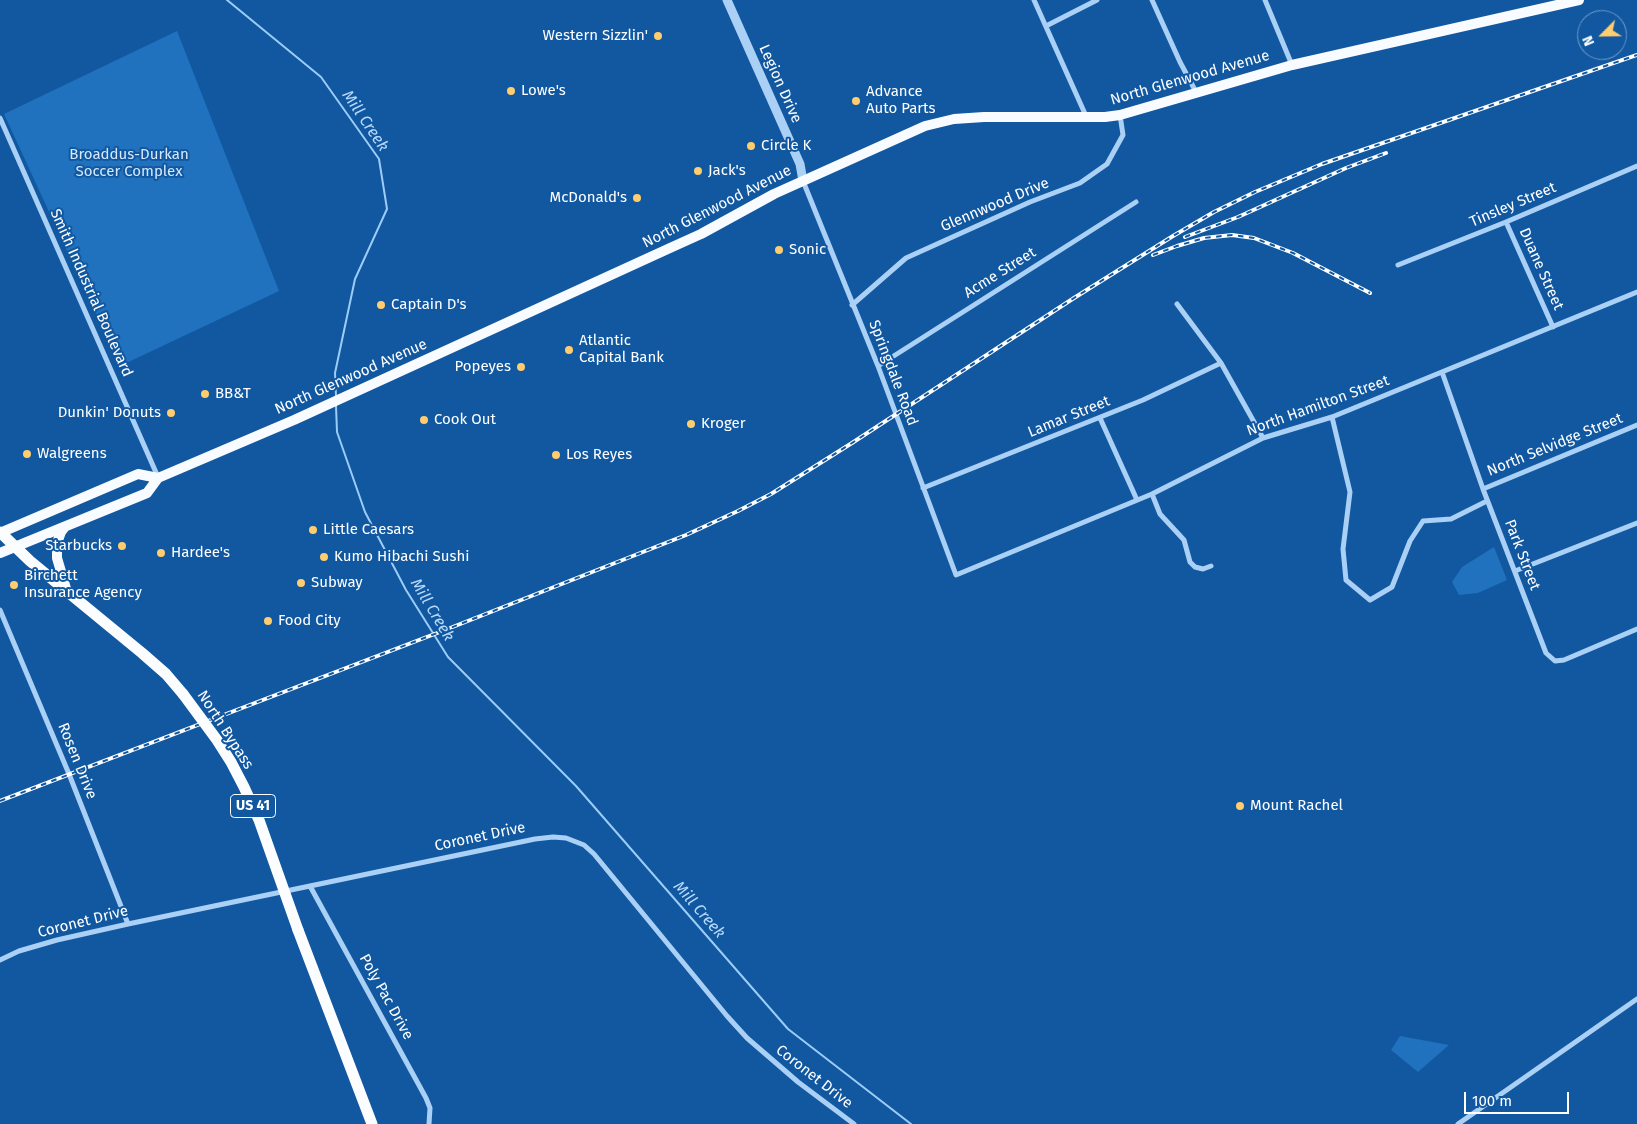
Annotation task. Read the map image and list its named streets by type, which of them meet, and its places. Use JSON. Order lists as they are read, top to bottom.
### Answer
{
  "streets": {
    "highway": ["North Bypass", "US 41"],
    "main road": ["North Glenwood Avenue"],
    "street": [
      "Legion Drive",
      "Glennwood Drive",
      "Tinsley Street",
      "Duane Street",
      "Acme Street",
      "Smith Industrial Boulevard",
      "Springdale Road",
      "North Hamilton Street",
      "Lamar Street",
      "North Selvidge Street",
      "Park Street",
      "Rosen Drive",
      "Coronet Drive",
      "Poly Pac Drive"
    ]
  },
  "crossings": [
    ["North Glenwood Avenue", "Legion Drive"],
    ["North Glenwood Avenue", "Glennwood Drive"],
    ["North Glenwood Avenue", "Smith Industrial Boulevard"],
    ["North Glenwood Avenue", "Springdale Road"],
    ["North Glenwood Avenue", "North Bypass"],
    ["Legion Drive", "Springdale Road"],
    ["Glennwood Drive", "Springdale Road"],
    ["Tinsley Street", "Duane Street"],
    ["Duane Street", "North Hamilton Street"],
    ["Acme Street", "Springdale Road"],
    ["Springdale Road", "North Hamilton Street"],
    ["Springdale Road", "Lamar Street"],
    ["North Hamilton Street", "Park Street"],
    ["North Selvidge Street", "Park Street"],
    ["Rosen Drive", "Coronet Drive"],
    ["Coronet Drive", "Poly Pac Drive"]
  ],
  "water": ["Mill Creek"],
  "parks": ["Broaddus-Durkan Soccer Complex"],
  "places": [
    "Western Sizzlin'",
    "Lowe's",
    "Advance Auto Parts",
    "Circle K",
    "Jack's",
    "McDonald's",
    "Sonic",
    "Captain D's",
    "Atlantic Capital Bank",
    "Popeyes",
    "BB&T",
    "Dunkin' Donuts",
    "Cook Out",
    "Kroger",
    "Walgreens",
    "Los Reyes",
    "Little Caesars",
    "Starbucks",
    "Hardee's",
    "Kumo Hibachi Sushi",
    "Subway",
    "Birchett Insurance Agency",
    "Food City",
    "Mount Rachel"
  ],
  "scale_bar": "100 m",
  "north": "bottom left"
}
